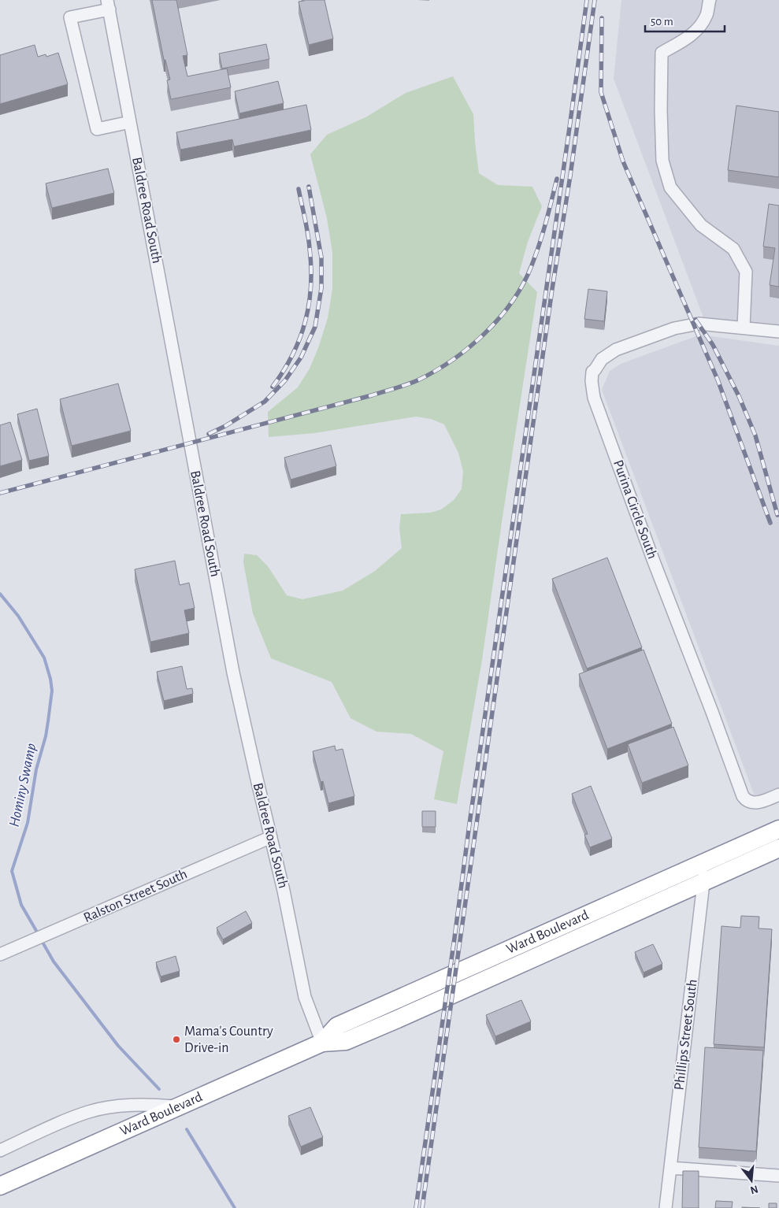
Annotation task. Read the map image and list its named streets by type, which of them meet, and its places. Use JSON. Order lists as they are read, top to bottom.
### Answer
{
  "streets": {
    "highway": ["Ward Boulevard"],
    "street": [
      "Baldree Road South",
      "Purina Circle South",
      "Ralston Street South",
      "Phillips Street South"
    ]
  },
  "crossings": [
    ["Baldree Road South", "Ralston Street South"],
    ["Baldree Road South", "Ward Boulevard"],
    ["Ward Boulevard", "Phillips Street South"]
  ],
  "water": ["Hominy Swamp"],
  "places": ["Mama's Country Drive-in"],
  "scale_bar": "50 m",
  "north": "bottom"
}
